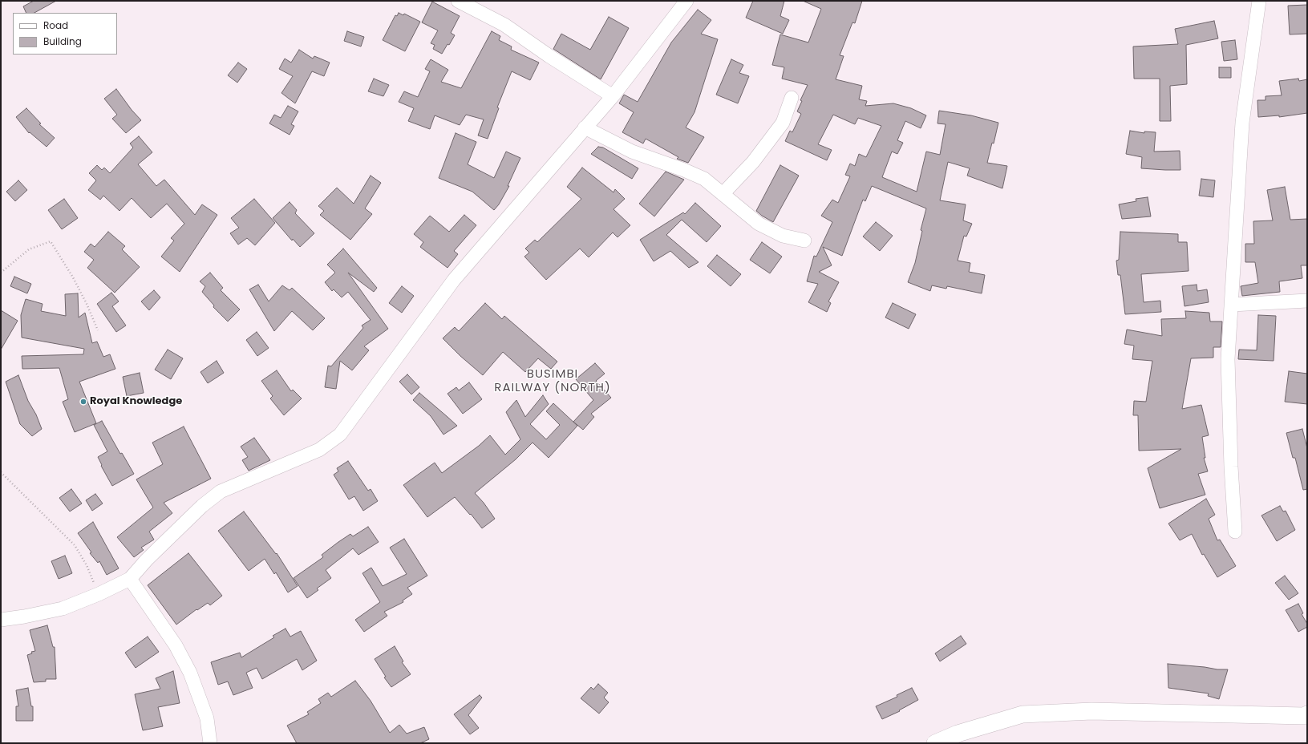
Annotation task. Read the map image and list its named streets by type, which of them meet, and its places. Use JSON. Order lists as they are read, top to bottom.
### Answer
{
  "districts": ["BUSIMBI RAILWAY (NORTH)"],
  "places": ["Royal Knowledge"],
  "legend": ["Road", "Building"]
}
